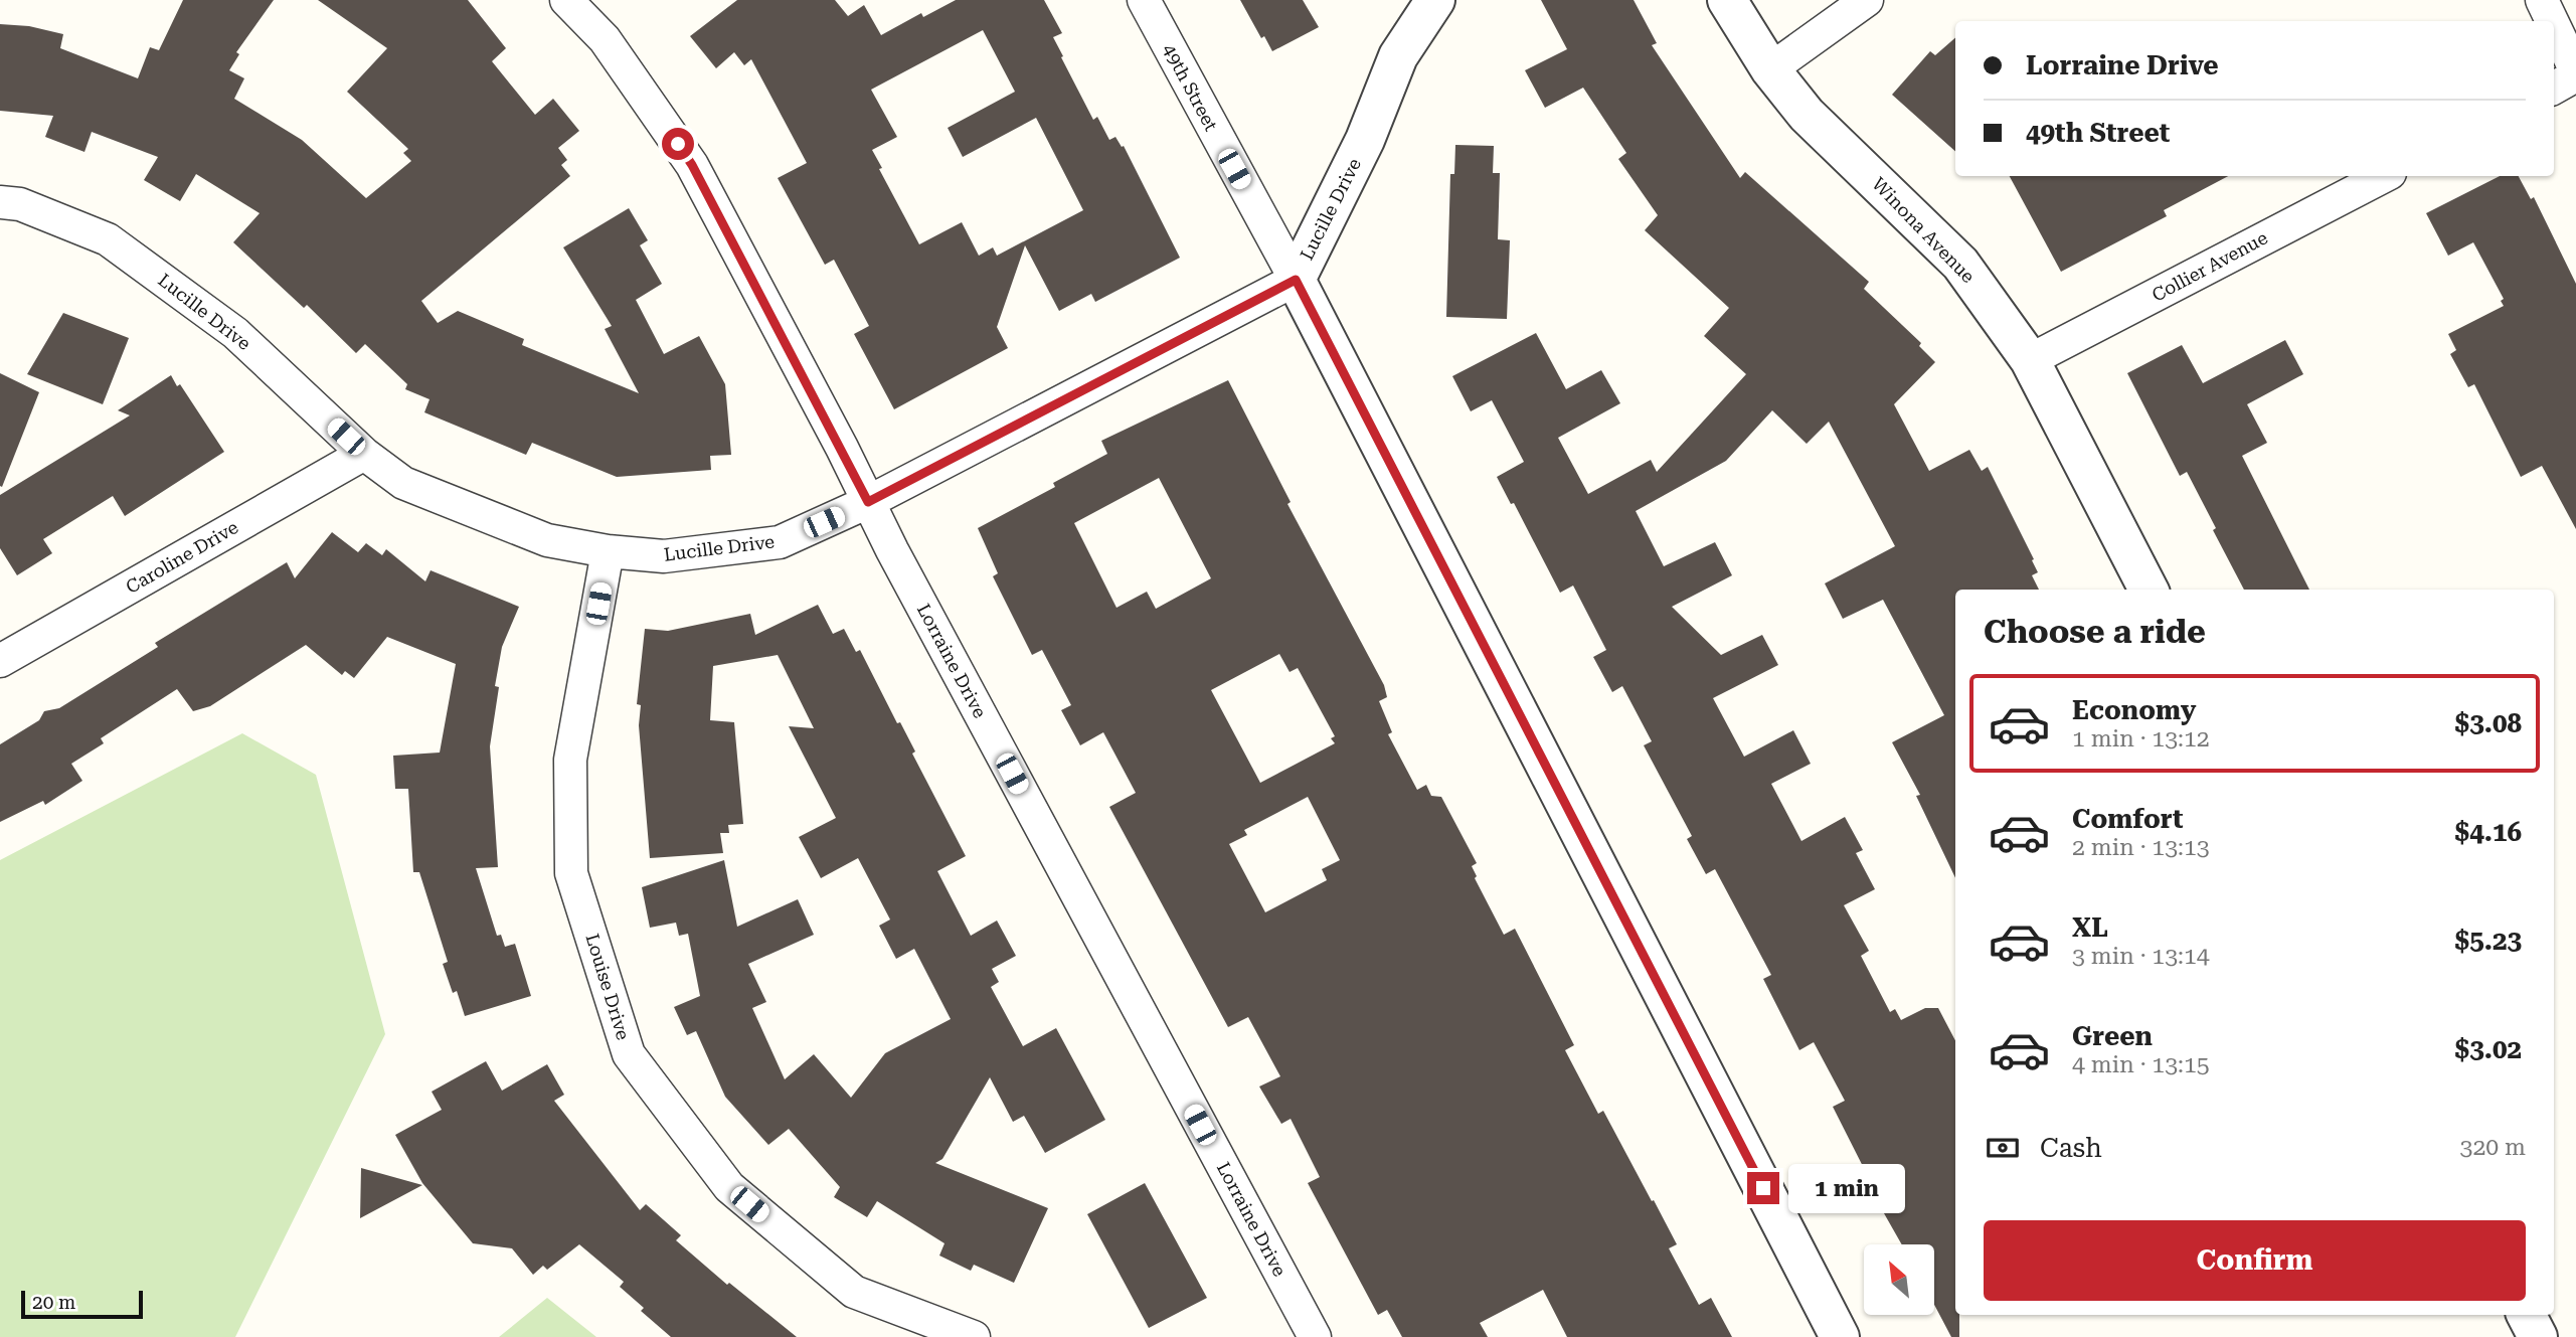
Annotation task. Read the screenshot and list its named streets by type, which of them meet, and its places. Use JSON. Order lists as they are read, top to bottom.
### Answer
{
  "streets": {
    "street": [
      "49th Street",
      "Lucille Drive",
      "Winona Avenue",
      "Collier Avenue",
      "Caroline Drive",
      "Lorraine Drive",
      "Louise Drive"
    ]
  },
  "crossings": [
    ["49th Street", "Lucille Drive"],
    ["Lucille Drive", "Caroline Drive"],
    ["Lucille Drive", "Lorraine Drive"],
    ["Lucille Drive", "Louise Drive"],
    ["Winona Avenue", "Collier Avenue"]
  ],
  "scale_bar": "20 m",
  "north": "top left",
  "page": {
    "banner": ["Lorraine Drive", "49th Street"],
    "heading": "Choose a ride",
    "list": [
      {
        "name": "Economy",
        "note": "1 min · 13:12",
        "value": "$3.08"
      },
      {
        "name": "Comfort",
        "note": "2 min · 13:13",
        "value": "$4.16"
      },
      {
        "name": "XL",
        "note": "3 min · 13:14",
        "value": "$5.23"
      },
      {
        "name": "Green",
        "note": "4 min · 13:15",
        "value": "$3.02"
      }
    ],
    "pay": ["Cash", "320 m"],
    "bubble": "1 min",
    "buttons": "Confirm",
    "scale": "20 m"
  }
}
